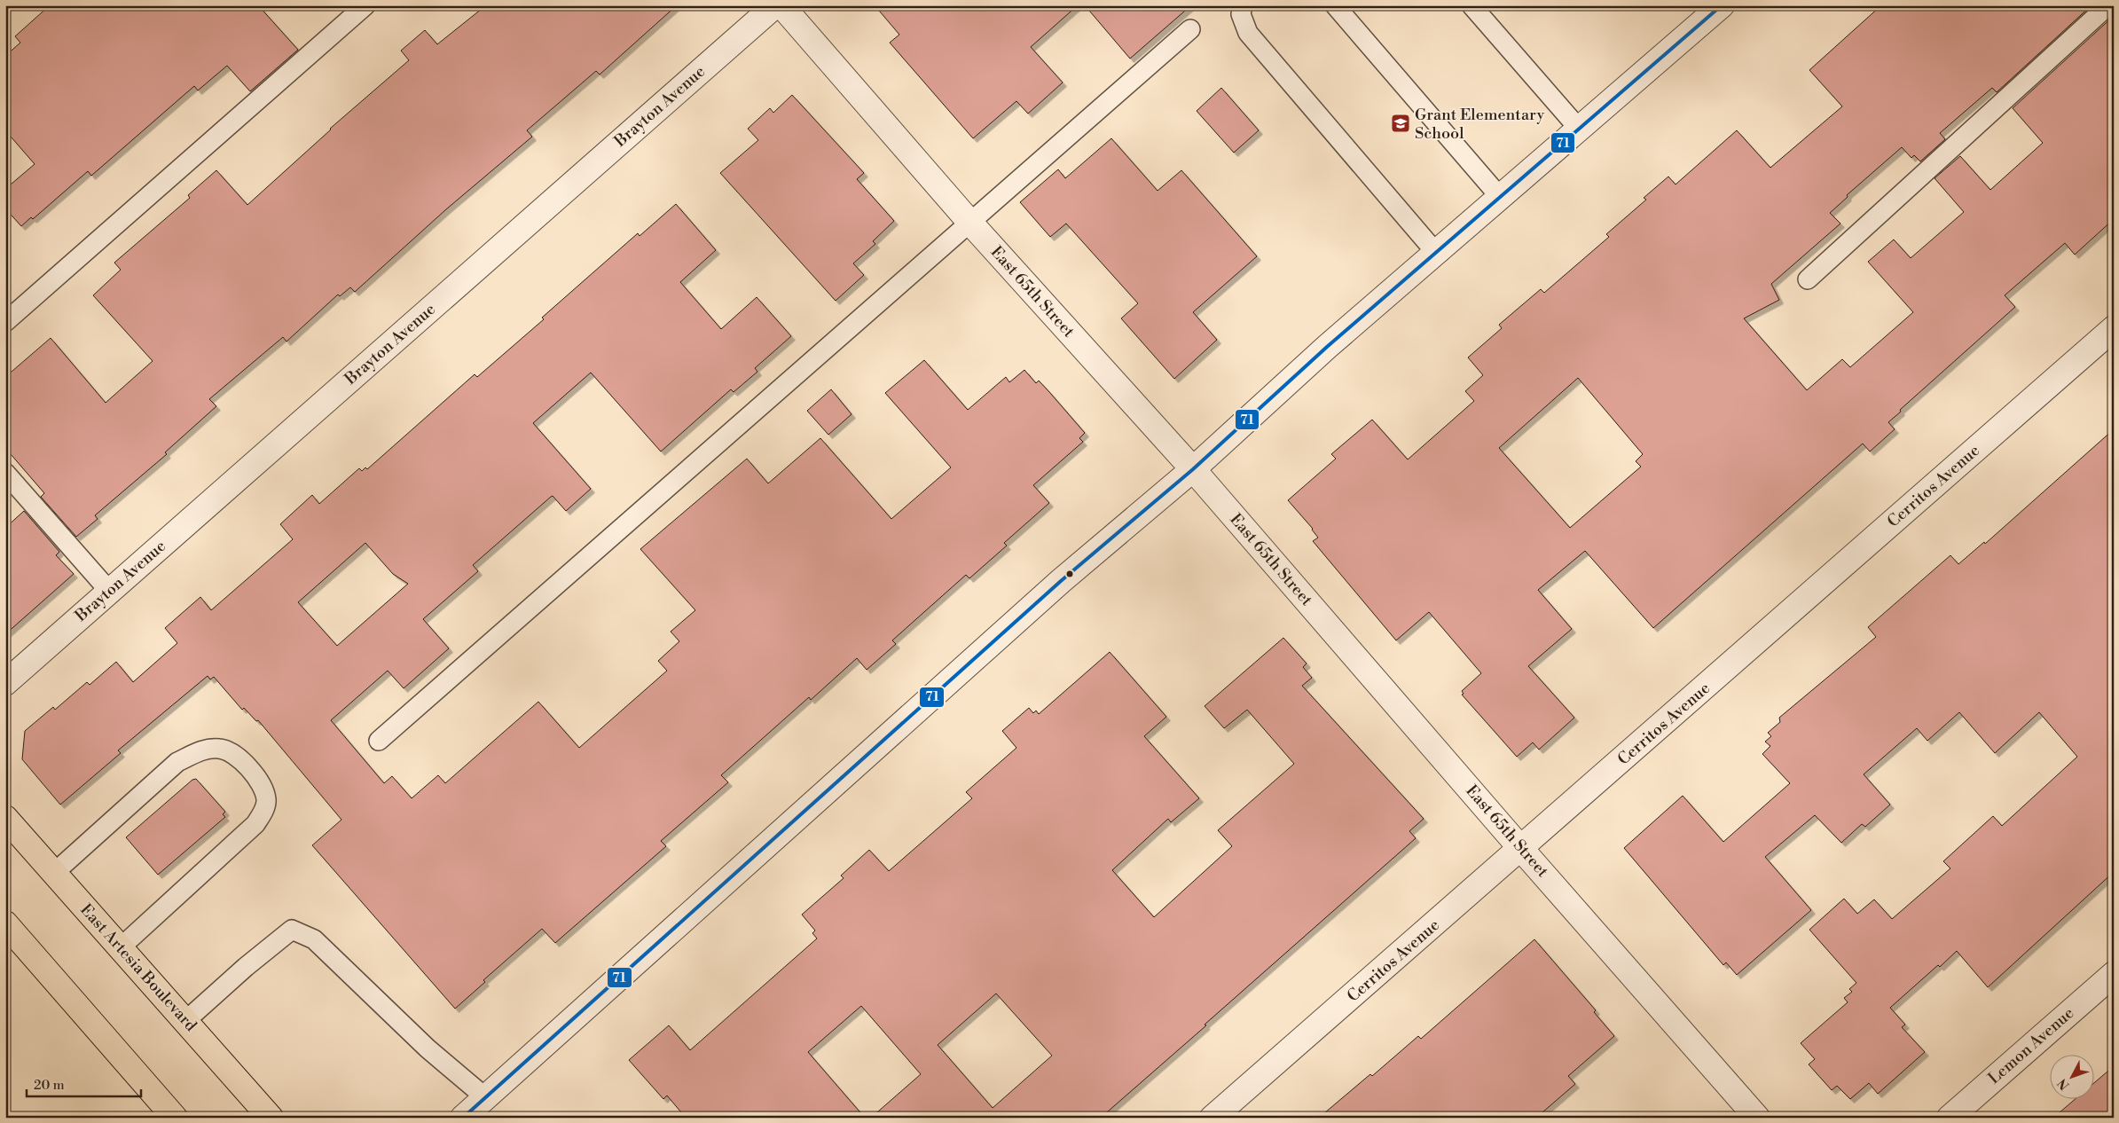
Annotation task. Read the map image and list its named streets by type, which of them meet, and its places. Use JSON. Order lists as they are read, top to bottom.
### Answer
{
  "streets": {
    "main road": ["East Artesia Boulevard"],
    "street": [
      "Brayton Avenue",
      "East 65th Street",
      "Cerritos Avenue",
      "Lemon Avenue"
    ]
  },
  "crossings": [
    ["East 65th Street", "Cerritos Avenue"]
  ],
  "places": {
    "school or university": ["Grant Elementary School"]
  },
  "lines": ["transit line 71"],
  "scale_bar": "20 m",
  "north": "bottom left"
}
